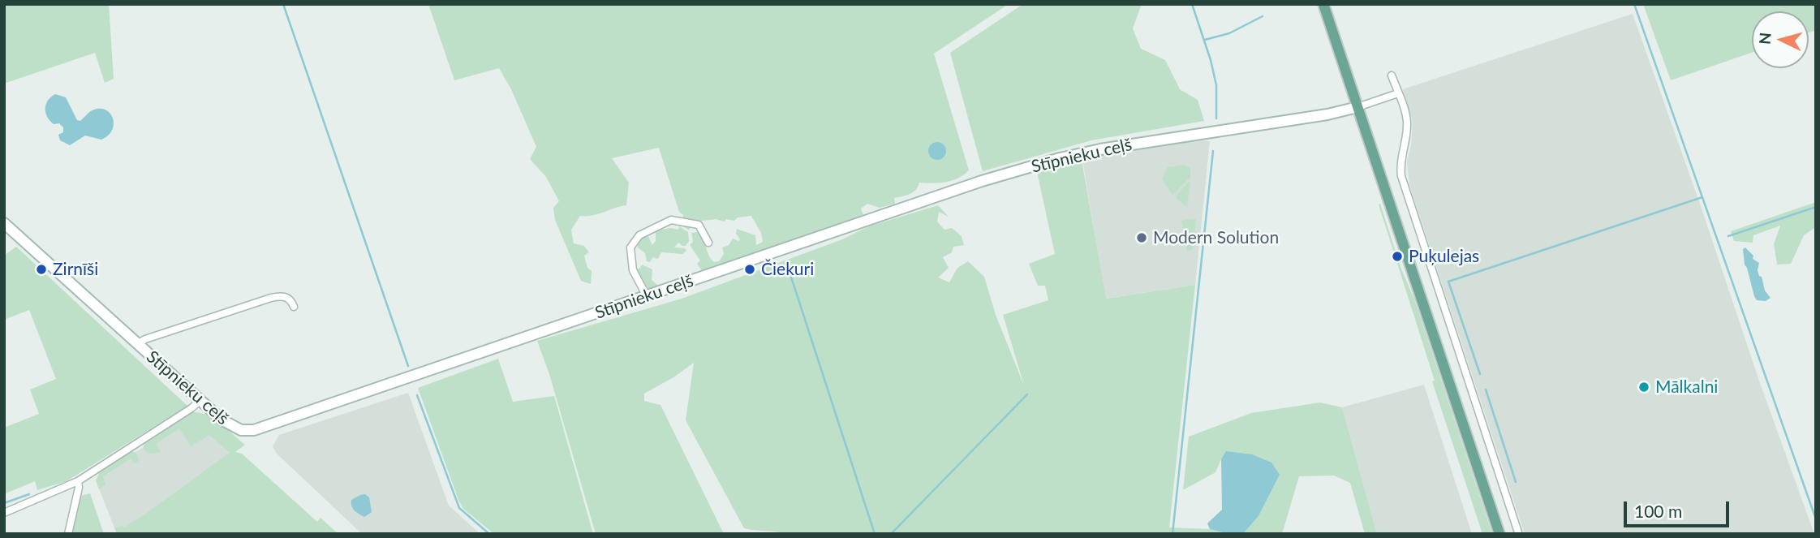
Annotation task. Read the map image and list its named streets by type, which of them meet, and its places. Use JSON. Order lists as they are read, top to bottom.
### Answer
{
  "streets": {
    "main road": ["Stīpnieku ceļš"]
  },
  "places": [
    "Modern Solution",
    "Puķulejas",
    "Zirnīši",
    "Čiekuri",
    "Mālkalni"
  ],
  "scale_bar": "100 m",
  "north": "left"
}
